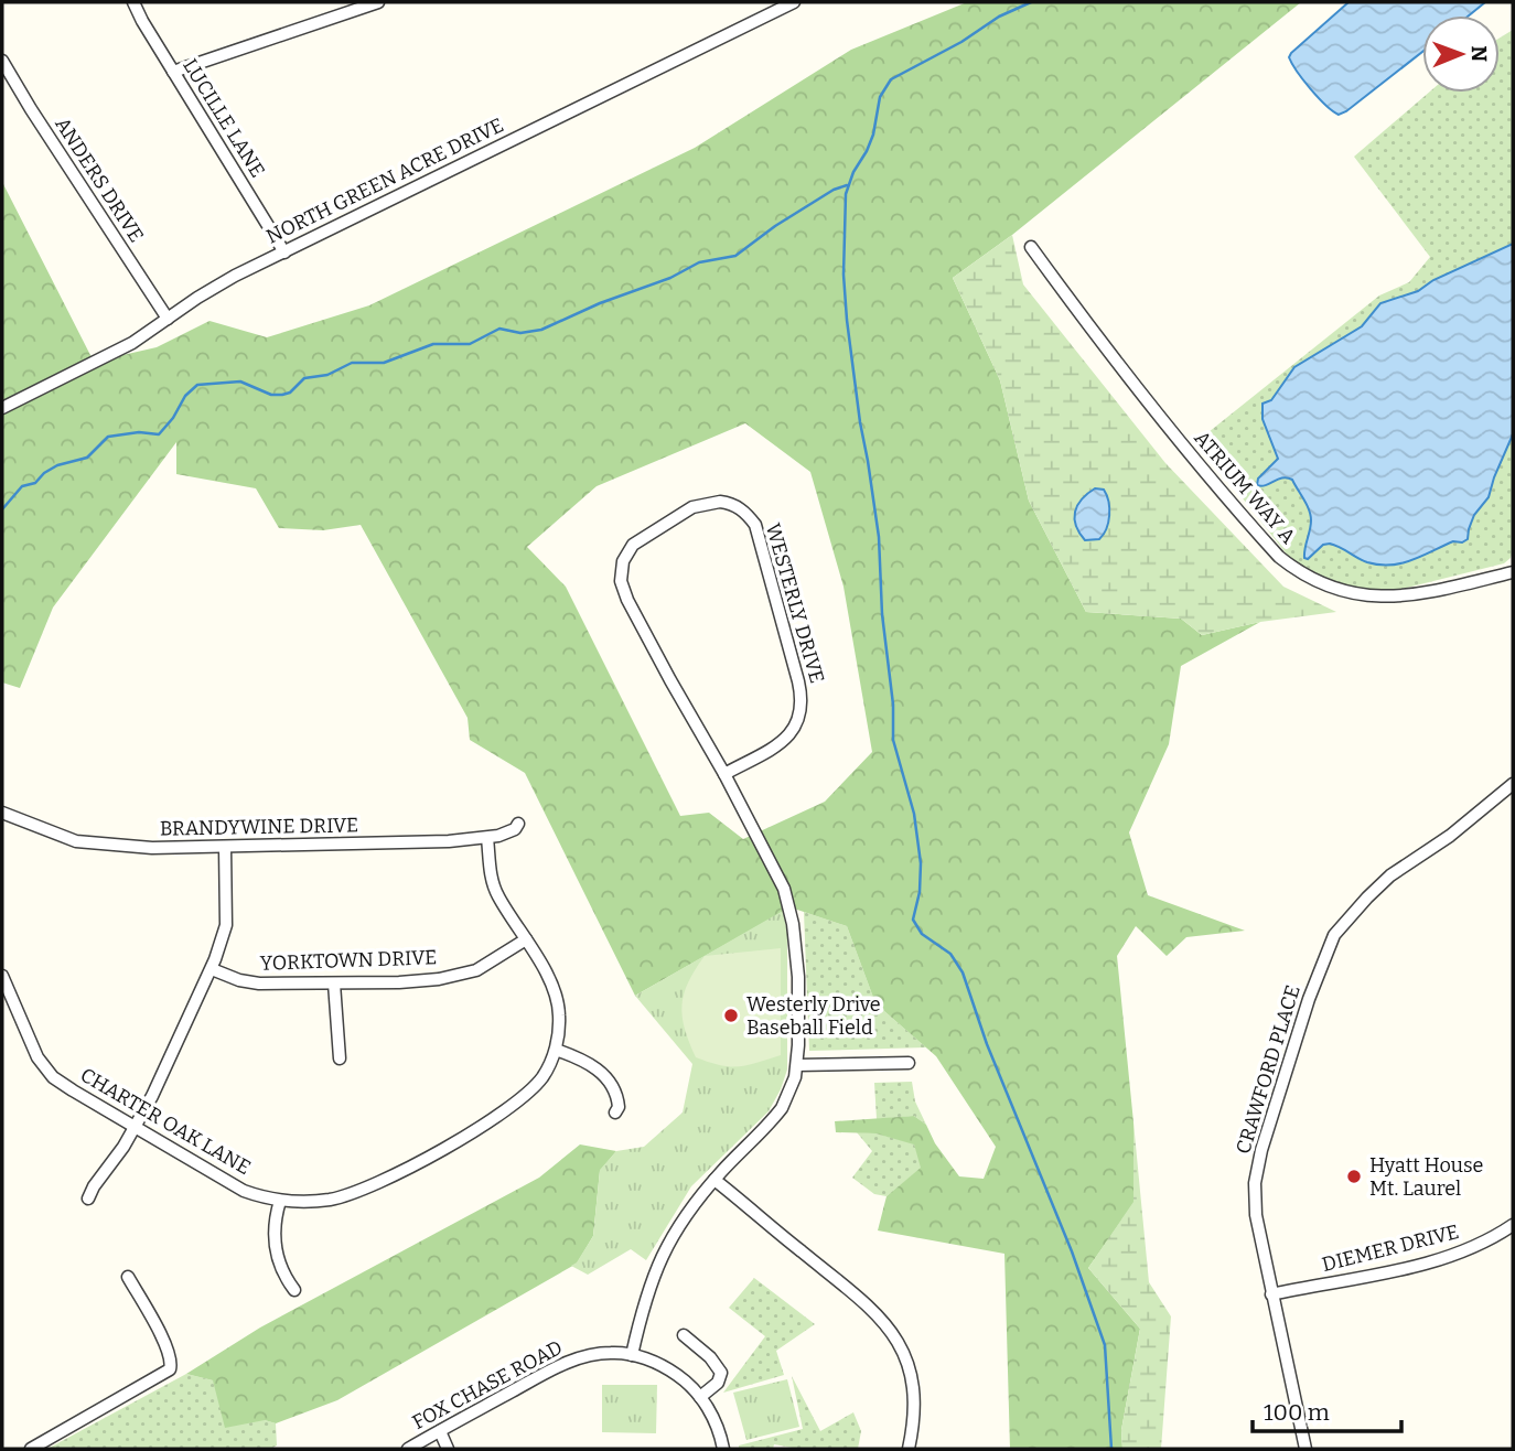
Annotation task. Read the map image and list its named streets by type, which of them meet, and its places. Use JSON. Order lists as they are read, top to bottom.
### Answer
{
  "streets": {
    "street": [
      "LUCILLE LANE",
      "ANDERS DRIVE",
      "NORTH GREEN ACRE DRIVE",
      "ATRIUM WAY A",
      "WESTERLY DRIVE",
      "BRANDYWINE DRIVE",
      "YORKTOWN DRIVE",
      "CRAWFORD PLACE",
      "CHARTER OAK LANE",
      "DIEMER DRIVE",
      "FOX CHASE ROAD"
    ]
  },
  "crossings": [
    ["LUCILLE LANE", "NORTH GREEN ACRE DRIVE"],
    ["ANDERS DRIVE", "NORTH GREEN ACRE DRIVE"],
    ["WESTERLY DRIVE", "FOX CHASE ROAD"],
    ["BRANDYWINE DRIVE", "CHARTER OAK LANE"],
    ["YORKTOWN DRIVE", "CHARTER OAK LANE"],
    ["CRAWFORD PLACE", "DIEMER DRIVE"]
  ],
  "places": ["Westerly Drive Baseball Field", "Hyatt House Mt. Laurel"],
  "scale_bar": "100 m",
  "north": "right"
}
